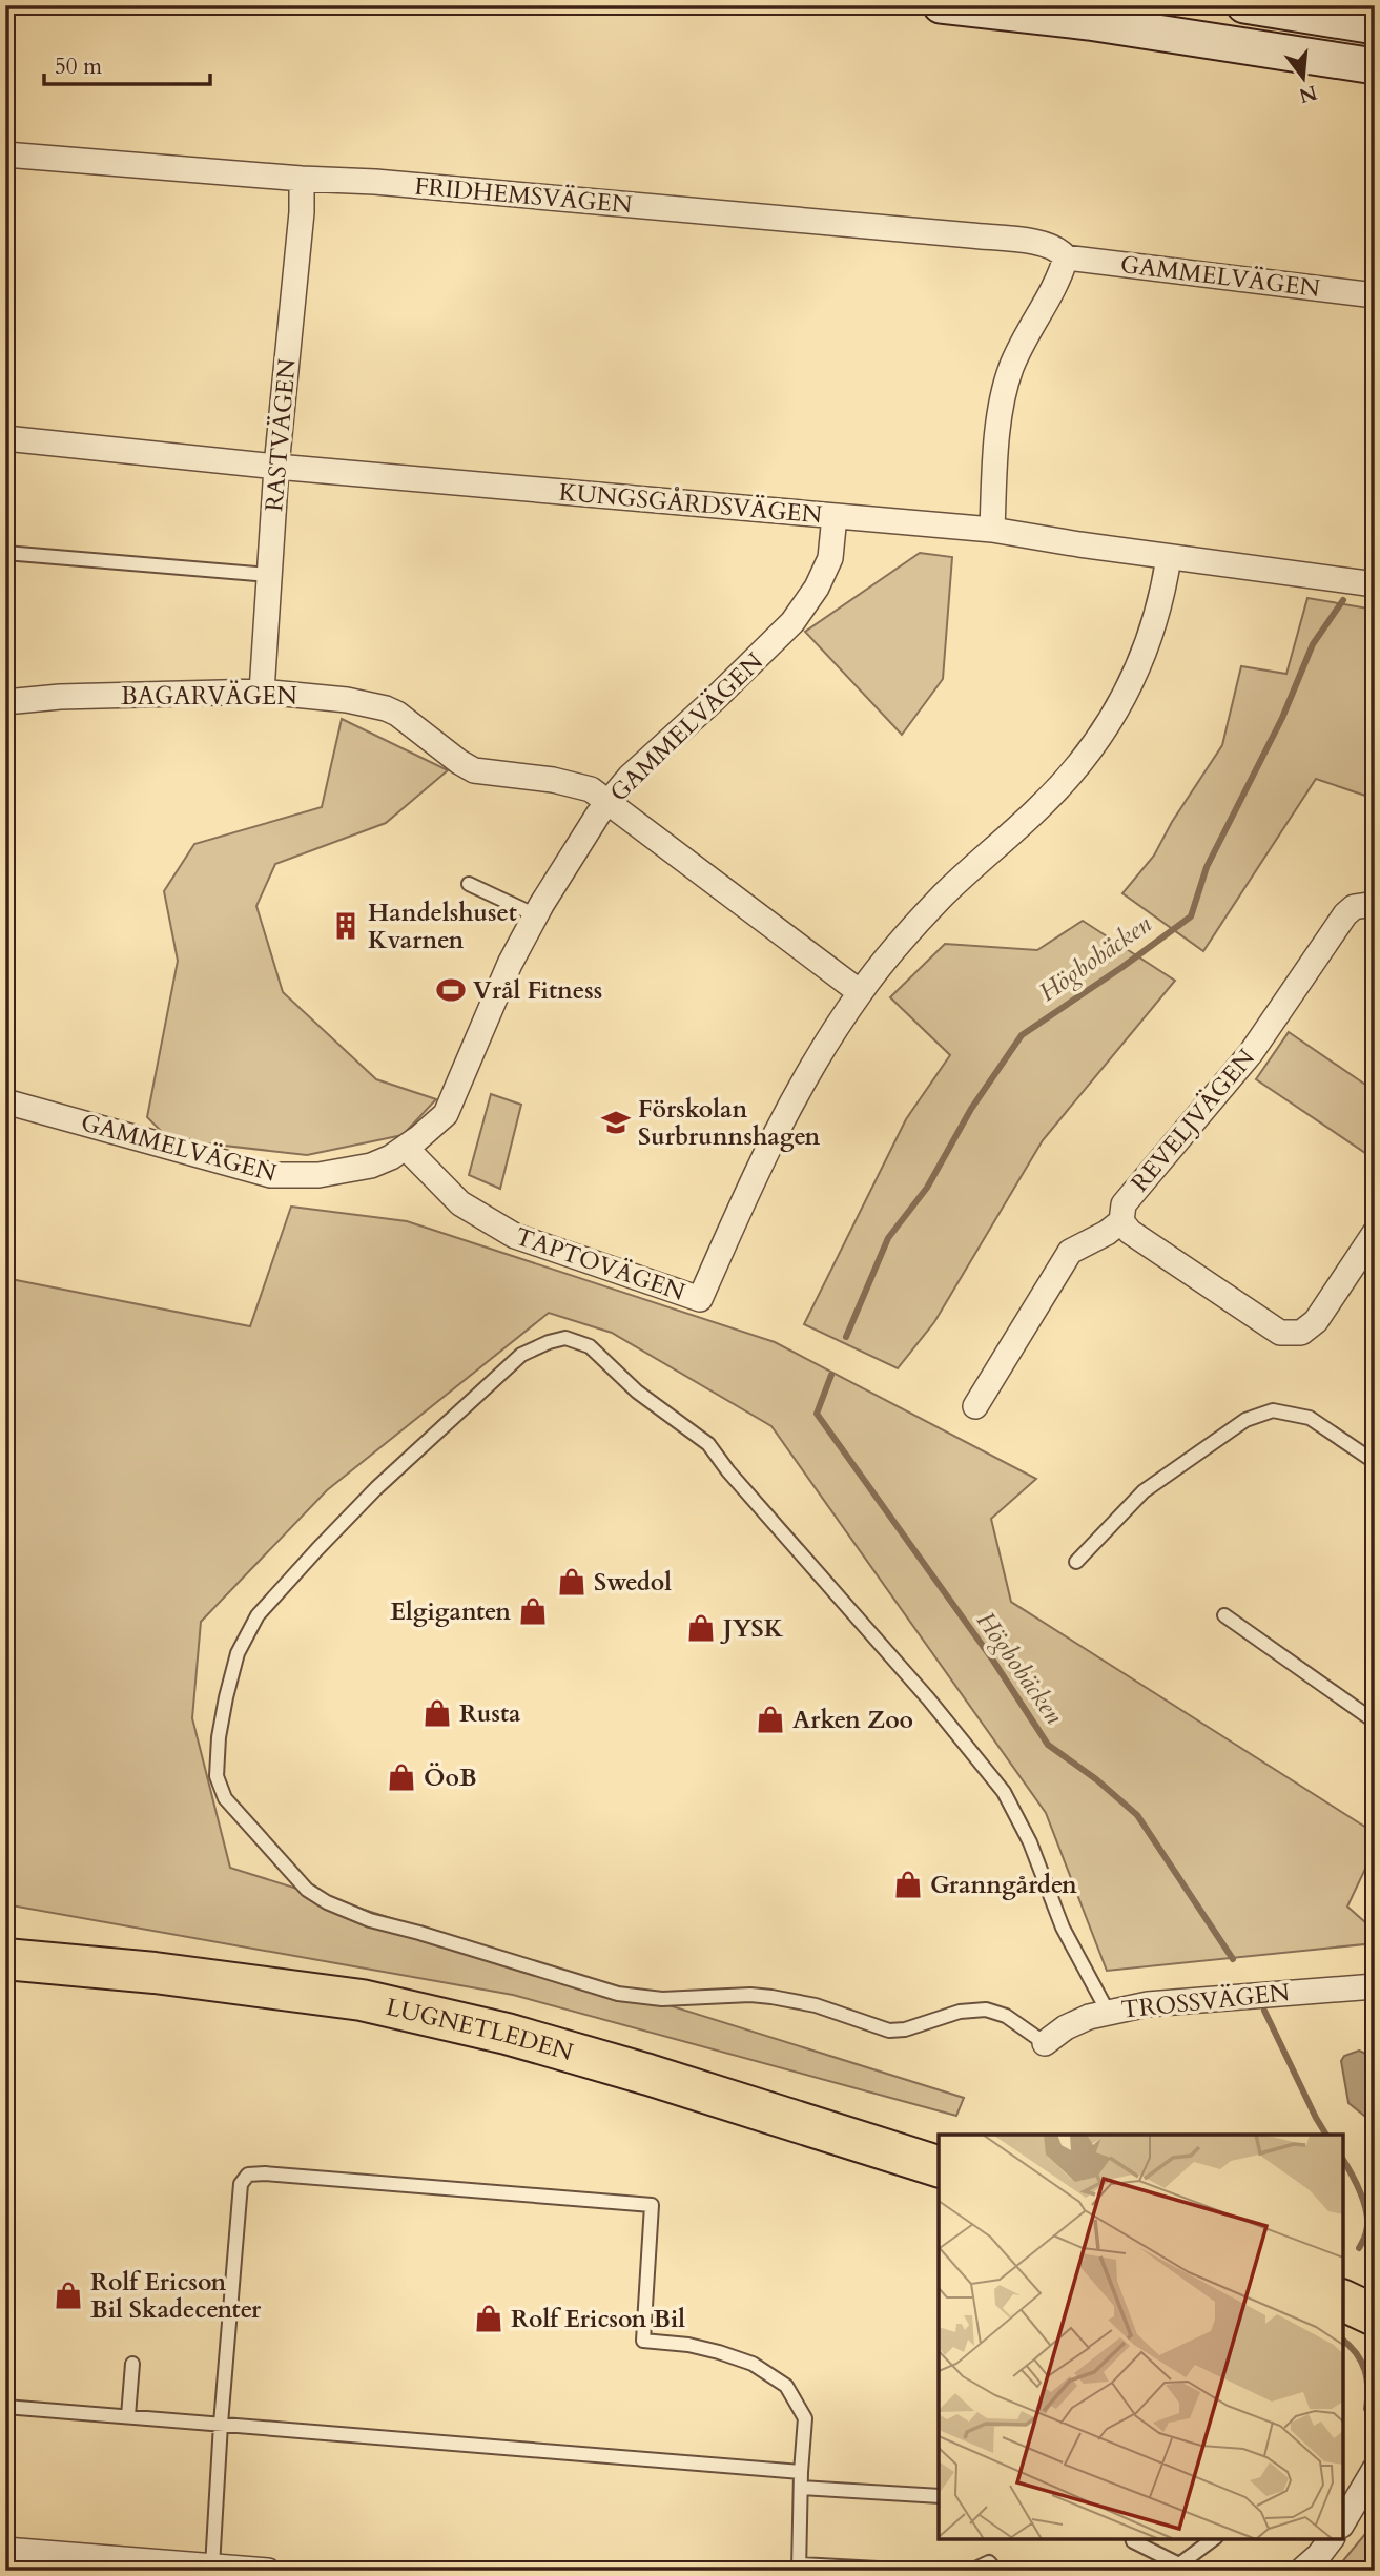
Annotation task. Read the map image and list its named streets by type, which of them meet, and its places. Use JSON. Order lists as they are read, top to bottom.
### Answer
{
  "streets": {
    "highway": ["LUGNETLEDEN"],
    "street": [
      "FRIDHEMSVÄGEN",
      "GAMMELVÄGEN",
      "RASTVÄGEN",
      "KUNGSGÅRDSVÄGEN",
      "BAGARVÄGEN",
      "REVELJVÄGEN",
      "TAPTOVÄGEN",
      "TROSSVÄGEN"
    ]
  },
  "crossings": [
    ["FRIDHEMSVÄGEN", "GAMMELVÄGEN"],
    ["FRIDHEMSVÄGEN", "RASTVÄGEN"],
    ["GAMMELVÄGEN", "KUNGSGÅRDSVÄGEN"],
    ["GAMMELVÄGEN", "BAGARVÄGEN"],
    ["GAMMELVÄGEN", "TAPTOVÄGEN"],
    ["RASTVÄGEN", "KUNGSGÅRDSVÄGEN"],
    ["RASTVÄGEN", "BAGARVÄGEN"],
    ["KUNGSGÅRDSVÄGEN", "TAPTOVÄGEN"]
  ],
  "water": ["Högbobäcken"],
  "places": {
    "building": ["Handelshuset Kvarnen"],
    "sports": ["Vrål Fitness"],
    "school or university": ["Förskolan Surbrunnshagen"],
    "shop": [
      "Swedol",
      "Elgiganten",
      "JYSK",
      "Rusta",
      "Arken Zoo",
      "ÖoB",
      "Granngården",
      "Rolf Ericson Bil Skadecenter",
      "Rolf Ericson Bil"
    ]
  },
  "scale_bar": "50 m",
  "north": "bottom"
}
